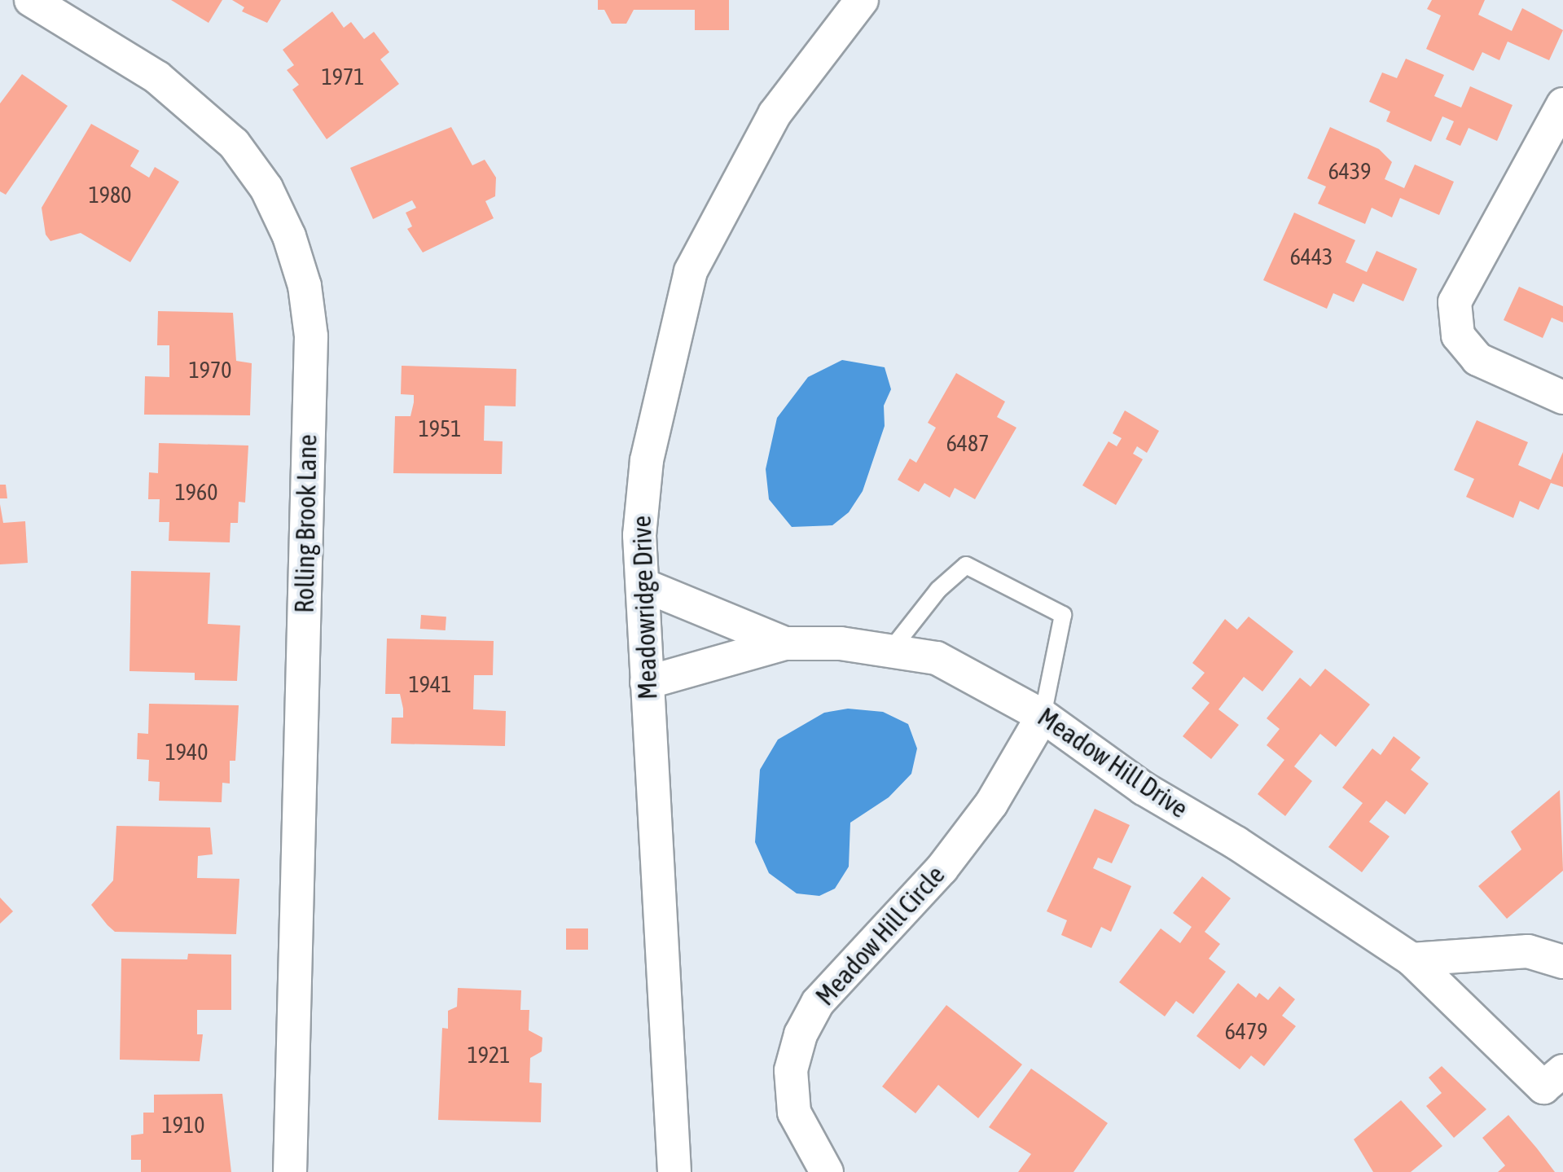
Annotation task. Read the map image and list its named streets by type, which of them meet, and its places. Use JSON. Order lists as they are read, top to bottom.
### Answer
{
  "streets": {
    "street": [
      "Rolling Brook Lane",
      "Meadowridge Drive",
      "Meadow Hill Drive",
      "Meadow Hill Circle"
    ]
  },
  "crossings": [
    ["Meadowridge Drive", "Meadow Hill Drive"],
    ["Meadow Hill Drive", "Meadow Hill Circle"]
  ],
  "house_numbers": [
    "1971",
    "6439",
    "1980",
    "6443",
    "1970",
    "1951",
    "6487",
    "1960",
    "1941",
    "1940",
    "6479",
    "1921",
    "1910"
  ]
}
